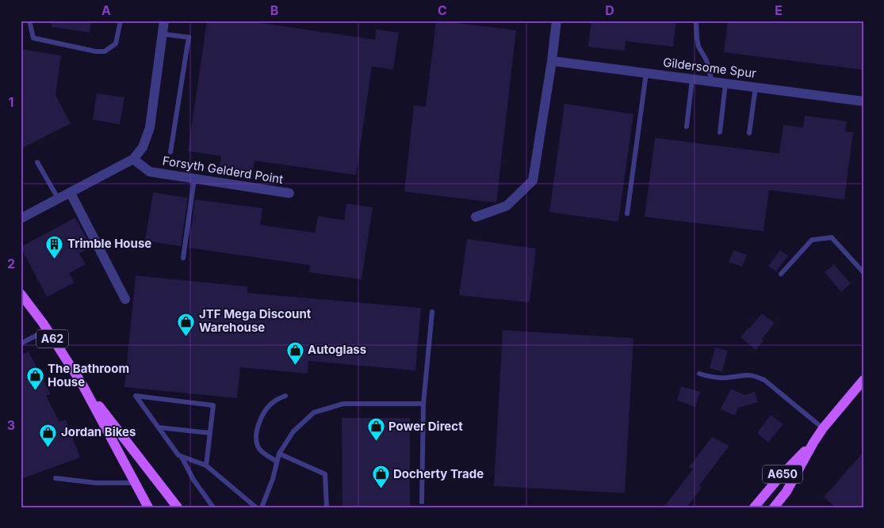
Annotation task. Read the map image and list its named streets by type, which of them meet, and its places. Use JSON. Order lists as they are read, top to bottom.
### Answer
{
  "streets": {
    "main road": ["A62", "A650"],
    "street": ["Gildersome Spur", "Forsyth Gelderd Point"]
  },
  "places": {
    "building": ["Trimble House"],
    "shop": [
      "JTF Mega Discount Warehouse",
      "Autoglass",
      "The Bathroom House",
      "Power Direct",
      "Jordan Bikes",
      "Docherty Trade"
    ]
  },
  "grid": {
    "columns": [
      "A",
      "B",
      "C",
      "D",
      "E"
    ],
    "rows": ["1", "2", "3"]
  }
}
